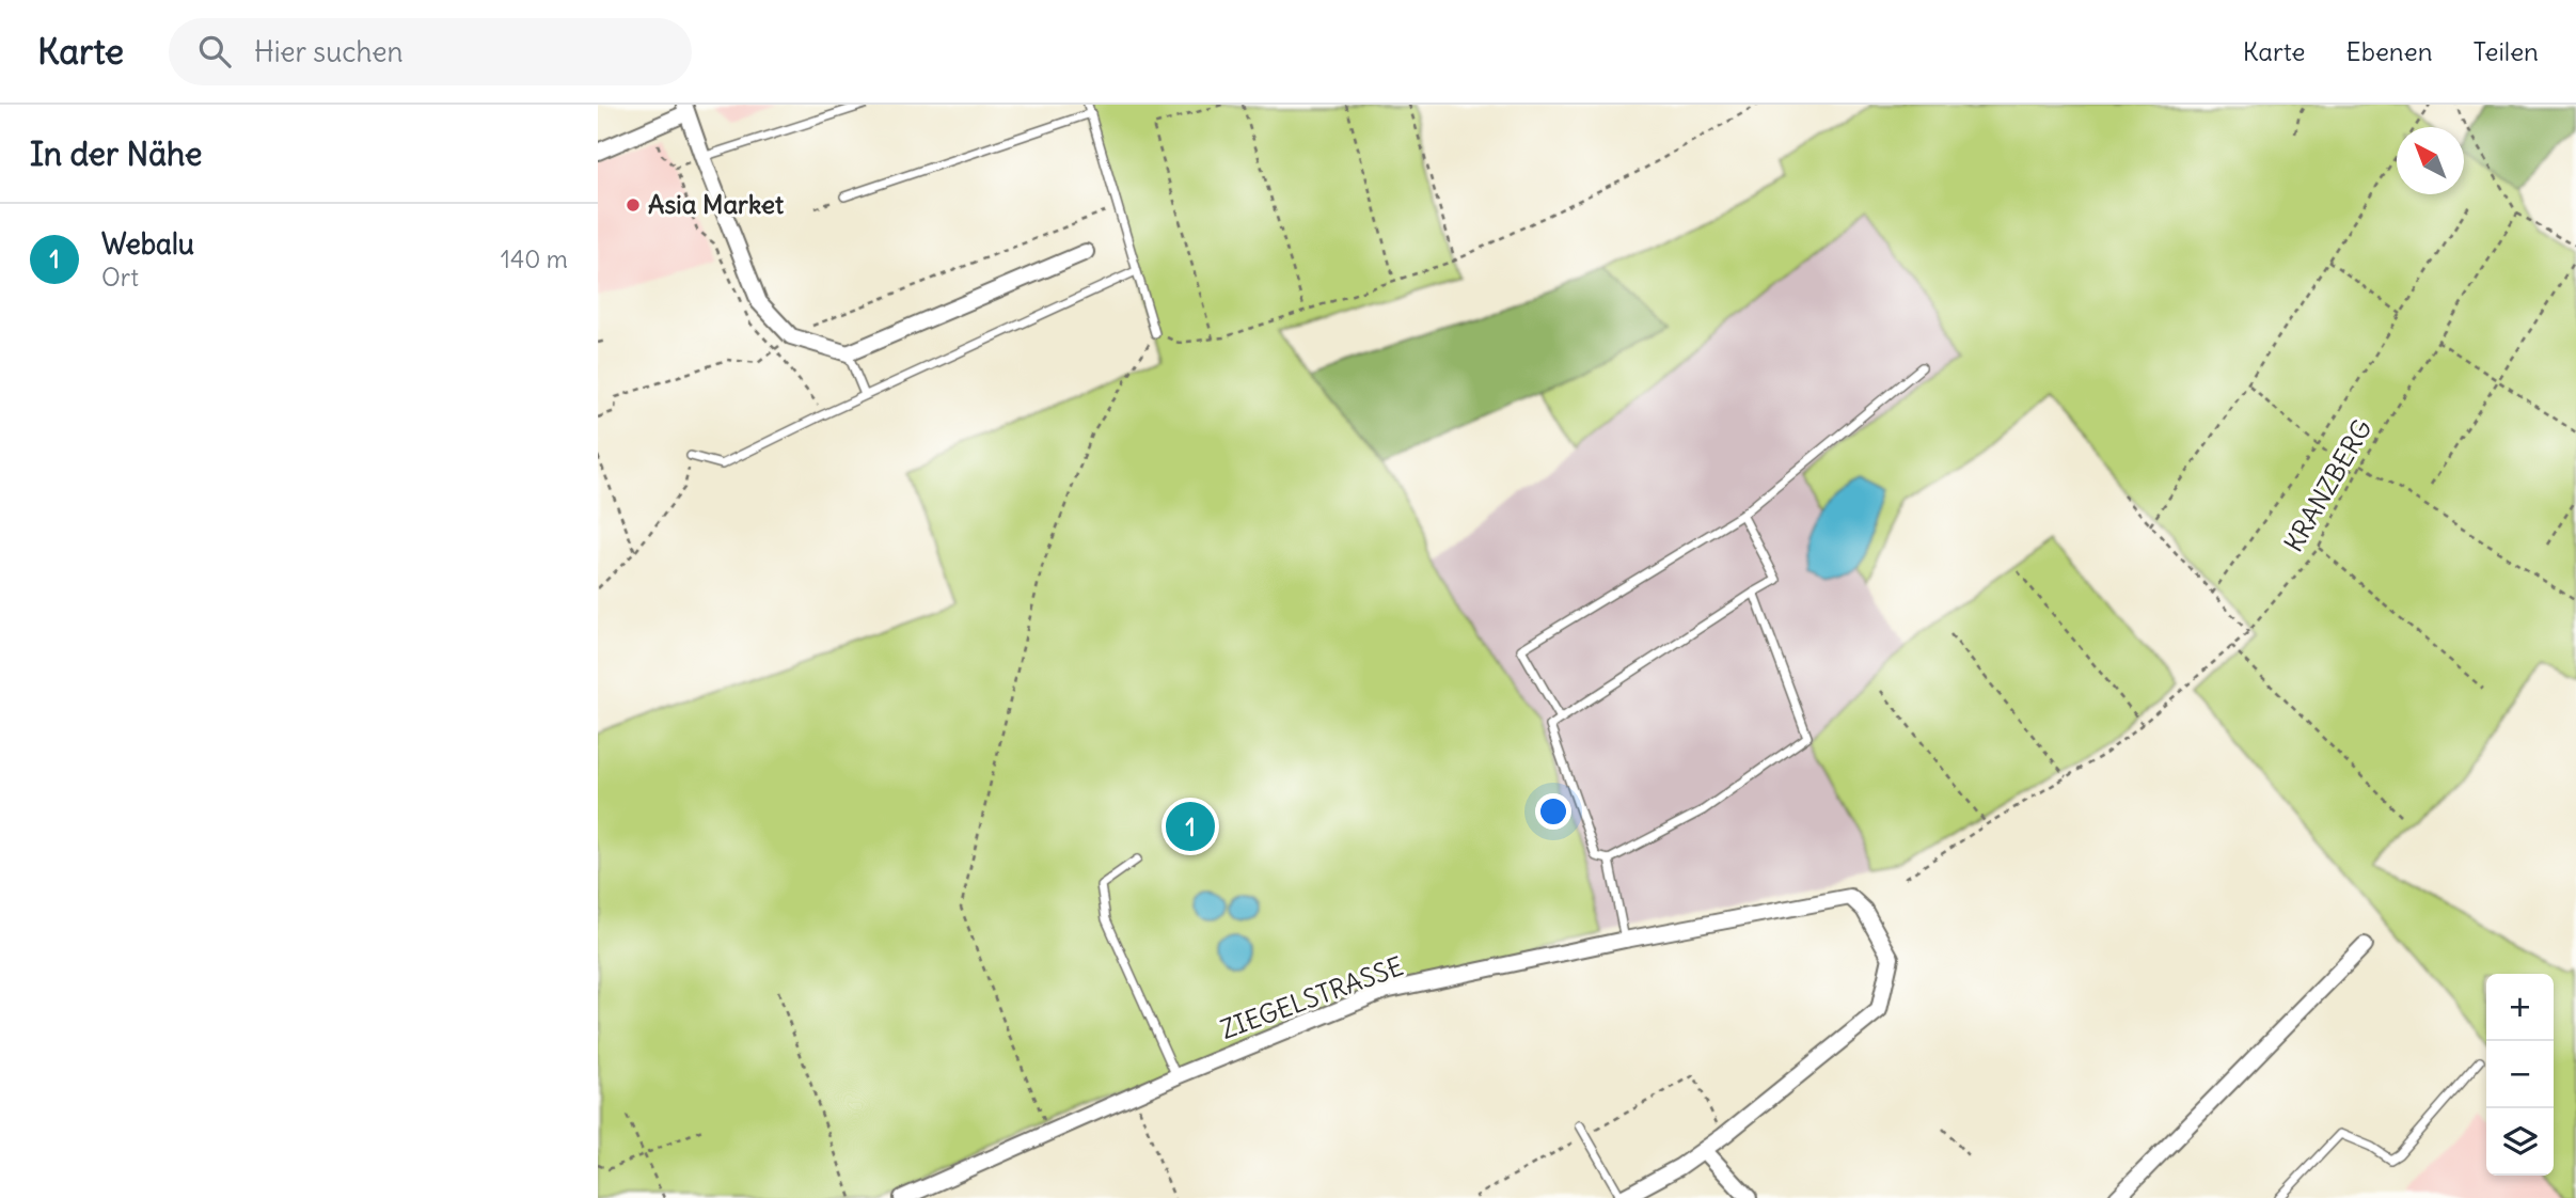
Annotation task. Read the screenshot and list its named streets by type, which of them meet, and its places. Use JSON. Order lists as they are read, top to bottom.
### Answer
{
  "streets": {
    "street": ["ZIEGELSTRASSE"],
    "path": ["KRANZBERG"]
  },
  "places": ["Asia Market"],
  "north": "top left",
  "page": {
    "header": "Karte",
    "search": "Hier suchen",
    "nav": ["Karte", "Ebenen", "Teilen"],
    "heading": "In der Nähe",
    "list": [
      {
        "mark": "1",
        "name": "Webalu",
        "note": "Ort",
        "value": "140 m"
      }
    ],
    "pins": "1",
    "map_buttons": ["+", "−"]
  }
}
